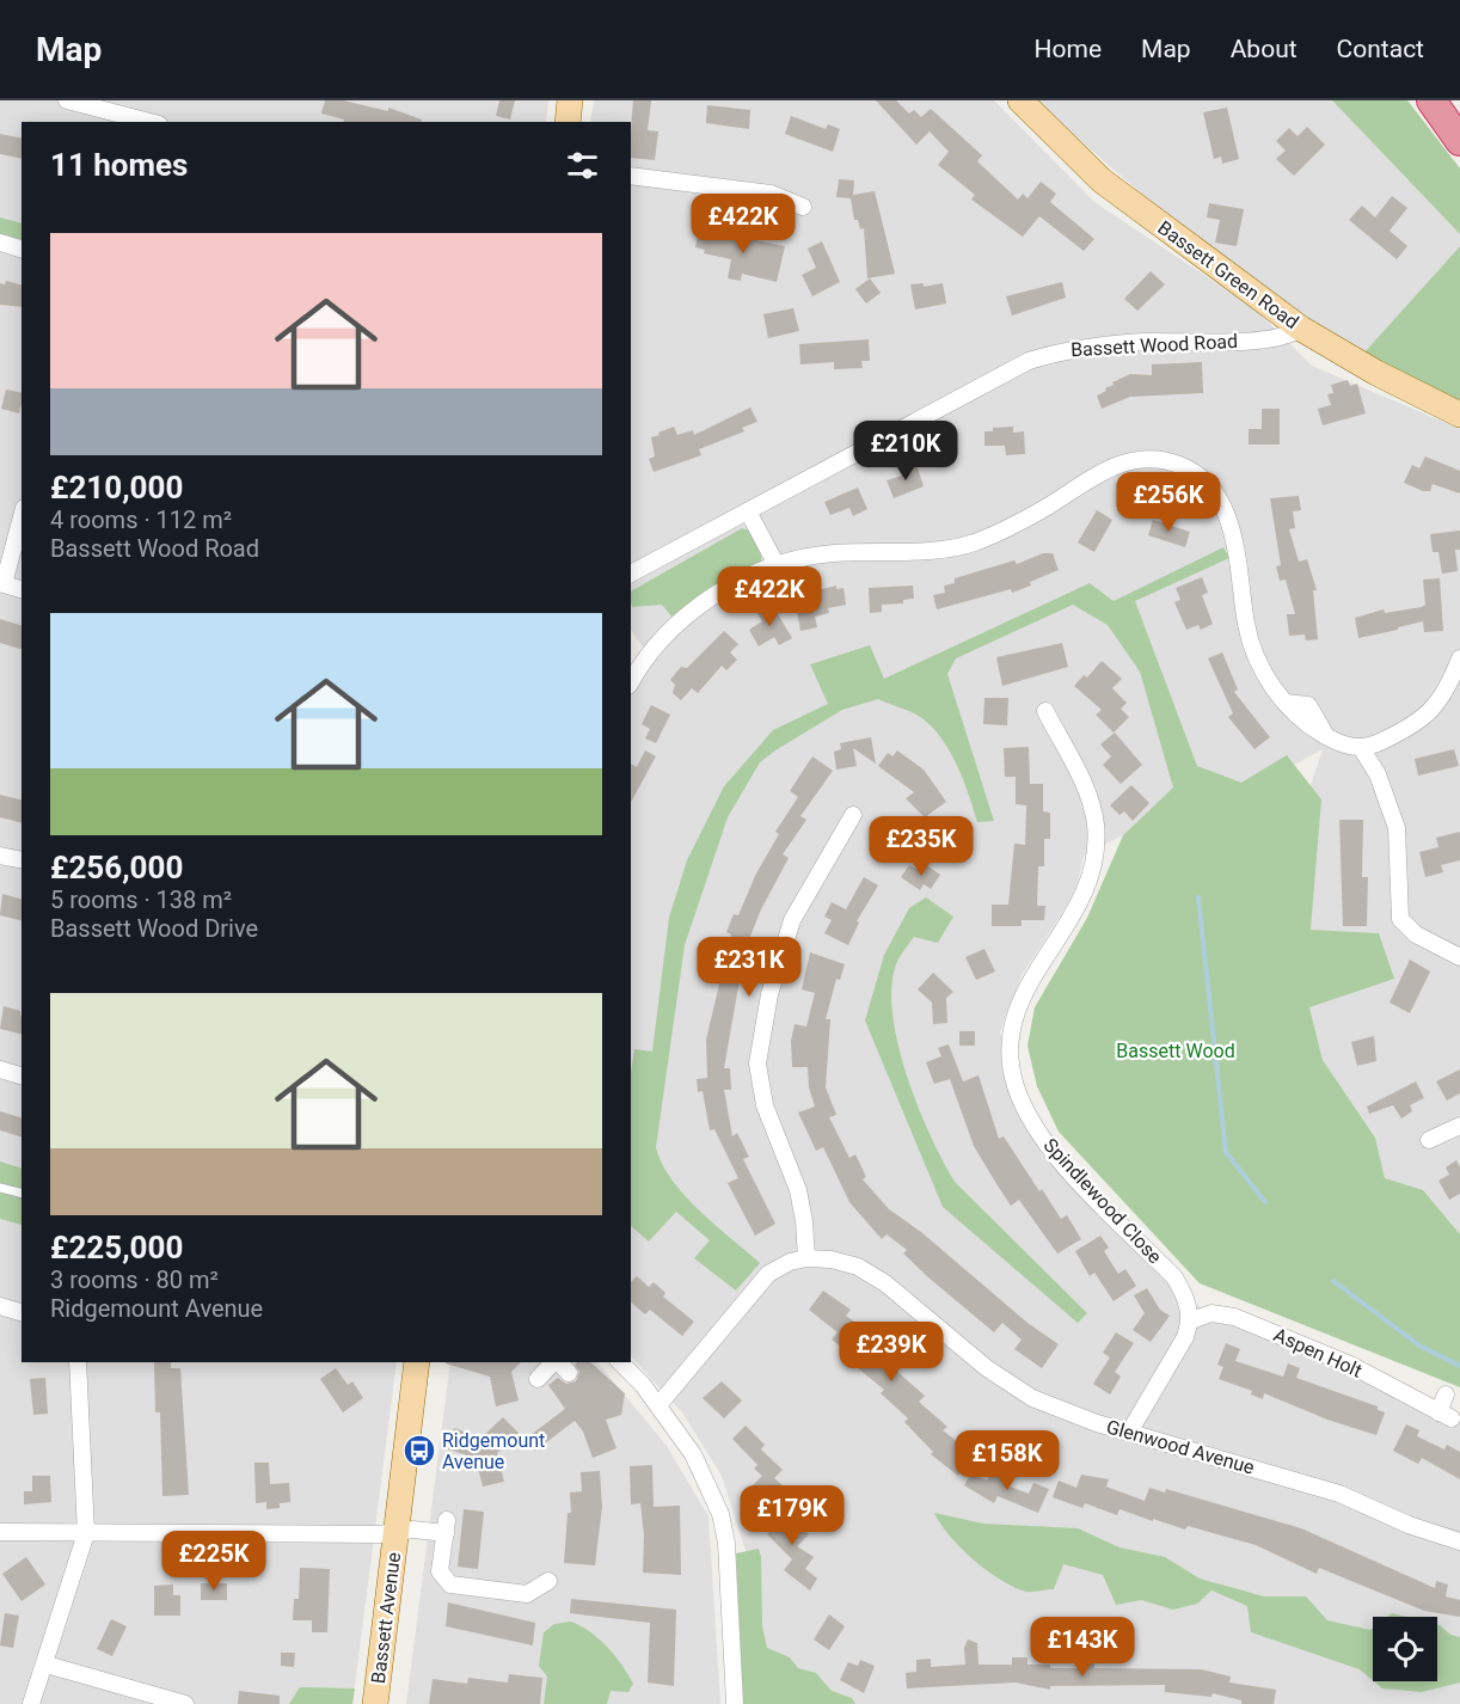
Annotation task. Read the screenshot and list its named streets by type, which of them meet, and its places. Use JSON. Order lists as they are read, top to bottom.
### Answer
{
  "streets": {
    "main road": ["Bassett Green Road", "Bassett Avenue"],
    "street": [
      "Bassett Wood Road",
      "Spindlewood Close",
      "Aspen Holt",
      "Glenwood Avenue"
    ]
  },
  "crossings": [
    ["Bassett Green Road", "Bassett Wood Road"],
    ["Spindlewood Close", "Aspen Holt"]
  ],
  "parks": ["Bassett Wood"],
  "places": {
    "bus stop": ["Ridgemount Avenue"]
  },
  "page": {
    "header": "Map",
    "nav": [
      "Home",
      "Map",
      "About",
      "Contact"
    ],
    "heading": "11 homes",
    "price": [
      "£422K",
      "£210K",
      "£256K",
      "£422K",
      "£235K",
      "£231K",
      "£239K",
      "£158K",
      "£179K",
      "£225K",
      "£143K"
    ],
    "list": [
      {
        "name": "£210,000",
        "note": "4 rooms · 112 m² · Bassett Wood Road"
      },
      {
        "name": "£256,000",
        "note": "5 rooms · 138 m² · Bassett Wood Drive"
      },
      {
        "name": "£225,000",
        "note": "3 rooms · 80 m² · Ridgemount Avenue"
      }
    ]
  }
}
